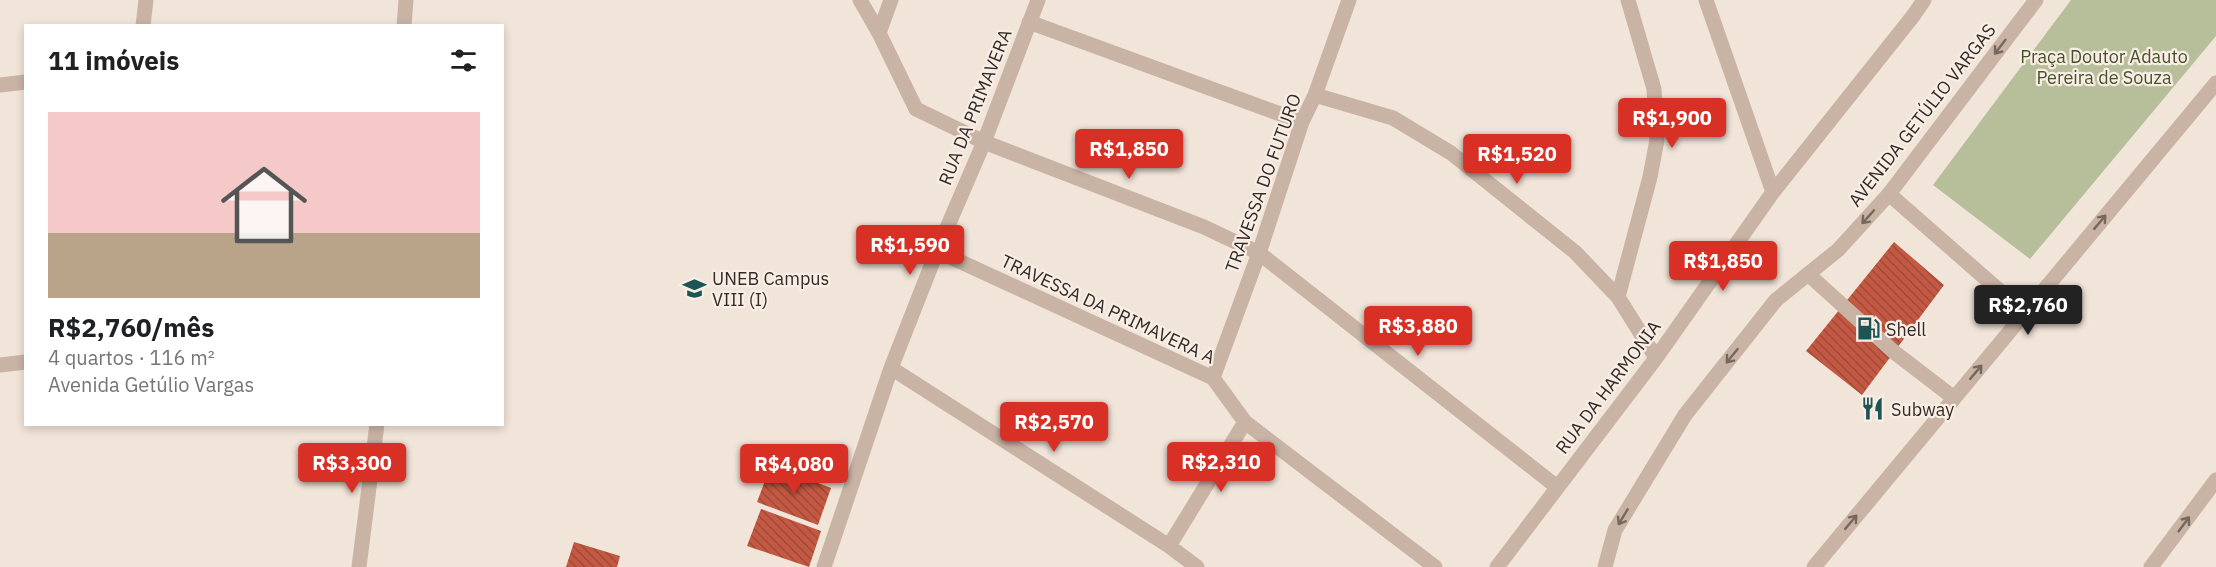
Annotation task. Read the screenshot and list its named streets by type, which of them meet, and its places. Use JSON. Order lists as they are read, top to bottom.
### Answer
{
  "streets": {
    "street": [
      "RUA DA PRIMAVERA",
      "AVENIDA GETÚLIO VARGAS",
      "TRAVESSA DO FUTURO",
      "TRAVESSA DA PRIMAVERA A",
      "RUA DA HARMONIA"
    ]
  },
  "crossings": [
    ["RUA DA PRIMAVERA", "TRAVESSA DA PRIMAVERA A"],
    ["TRAVESSA DO FUTURO", "TRAVESSA DA PRIMAVERA A"]
  ],
  "one_way": ["AVENIDA GETÚLIO VARGAS"],
  "parks": ["Praça Doutor Adauto Pereira de Souza"],
  "places": {
    "school or university": ["UNEB Campus VIII (I)"],
    "fuel station": ["Shell"],
    "restaurant": ["Subway"]
  },
  "page": {
    "heading": "11 imóveis",
    "list": [
      {
        "name": "R$2,760/mês",
        "note": "4 quartos · 116 m² · Avenida Getúlio Vargas"
      }
    ],
    "price": [
      "R$1,900",
      "R$1,850",
      "R$1,520",
      "R$1,590",
      "R$1,850",
      "R$2,760",
      "R$3,880",
      "R$2,570",
      "R$2,310",
      "R$3,300",
      "R$4,080"
    ]
  }
}
